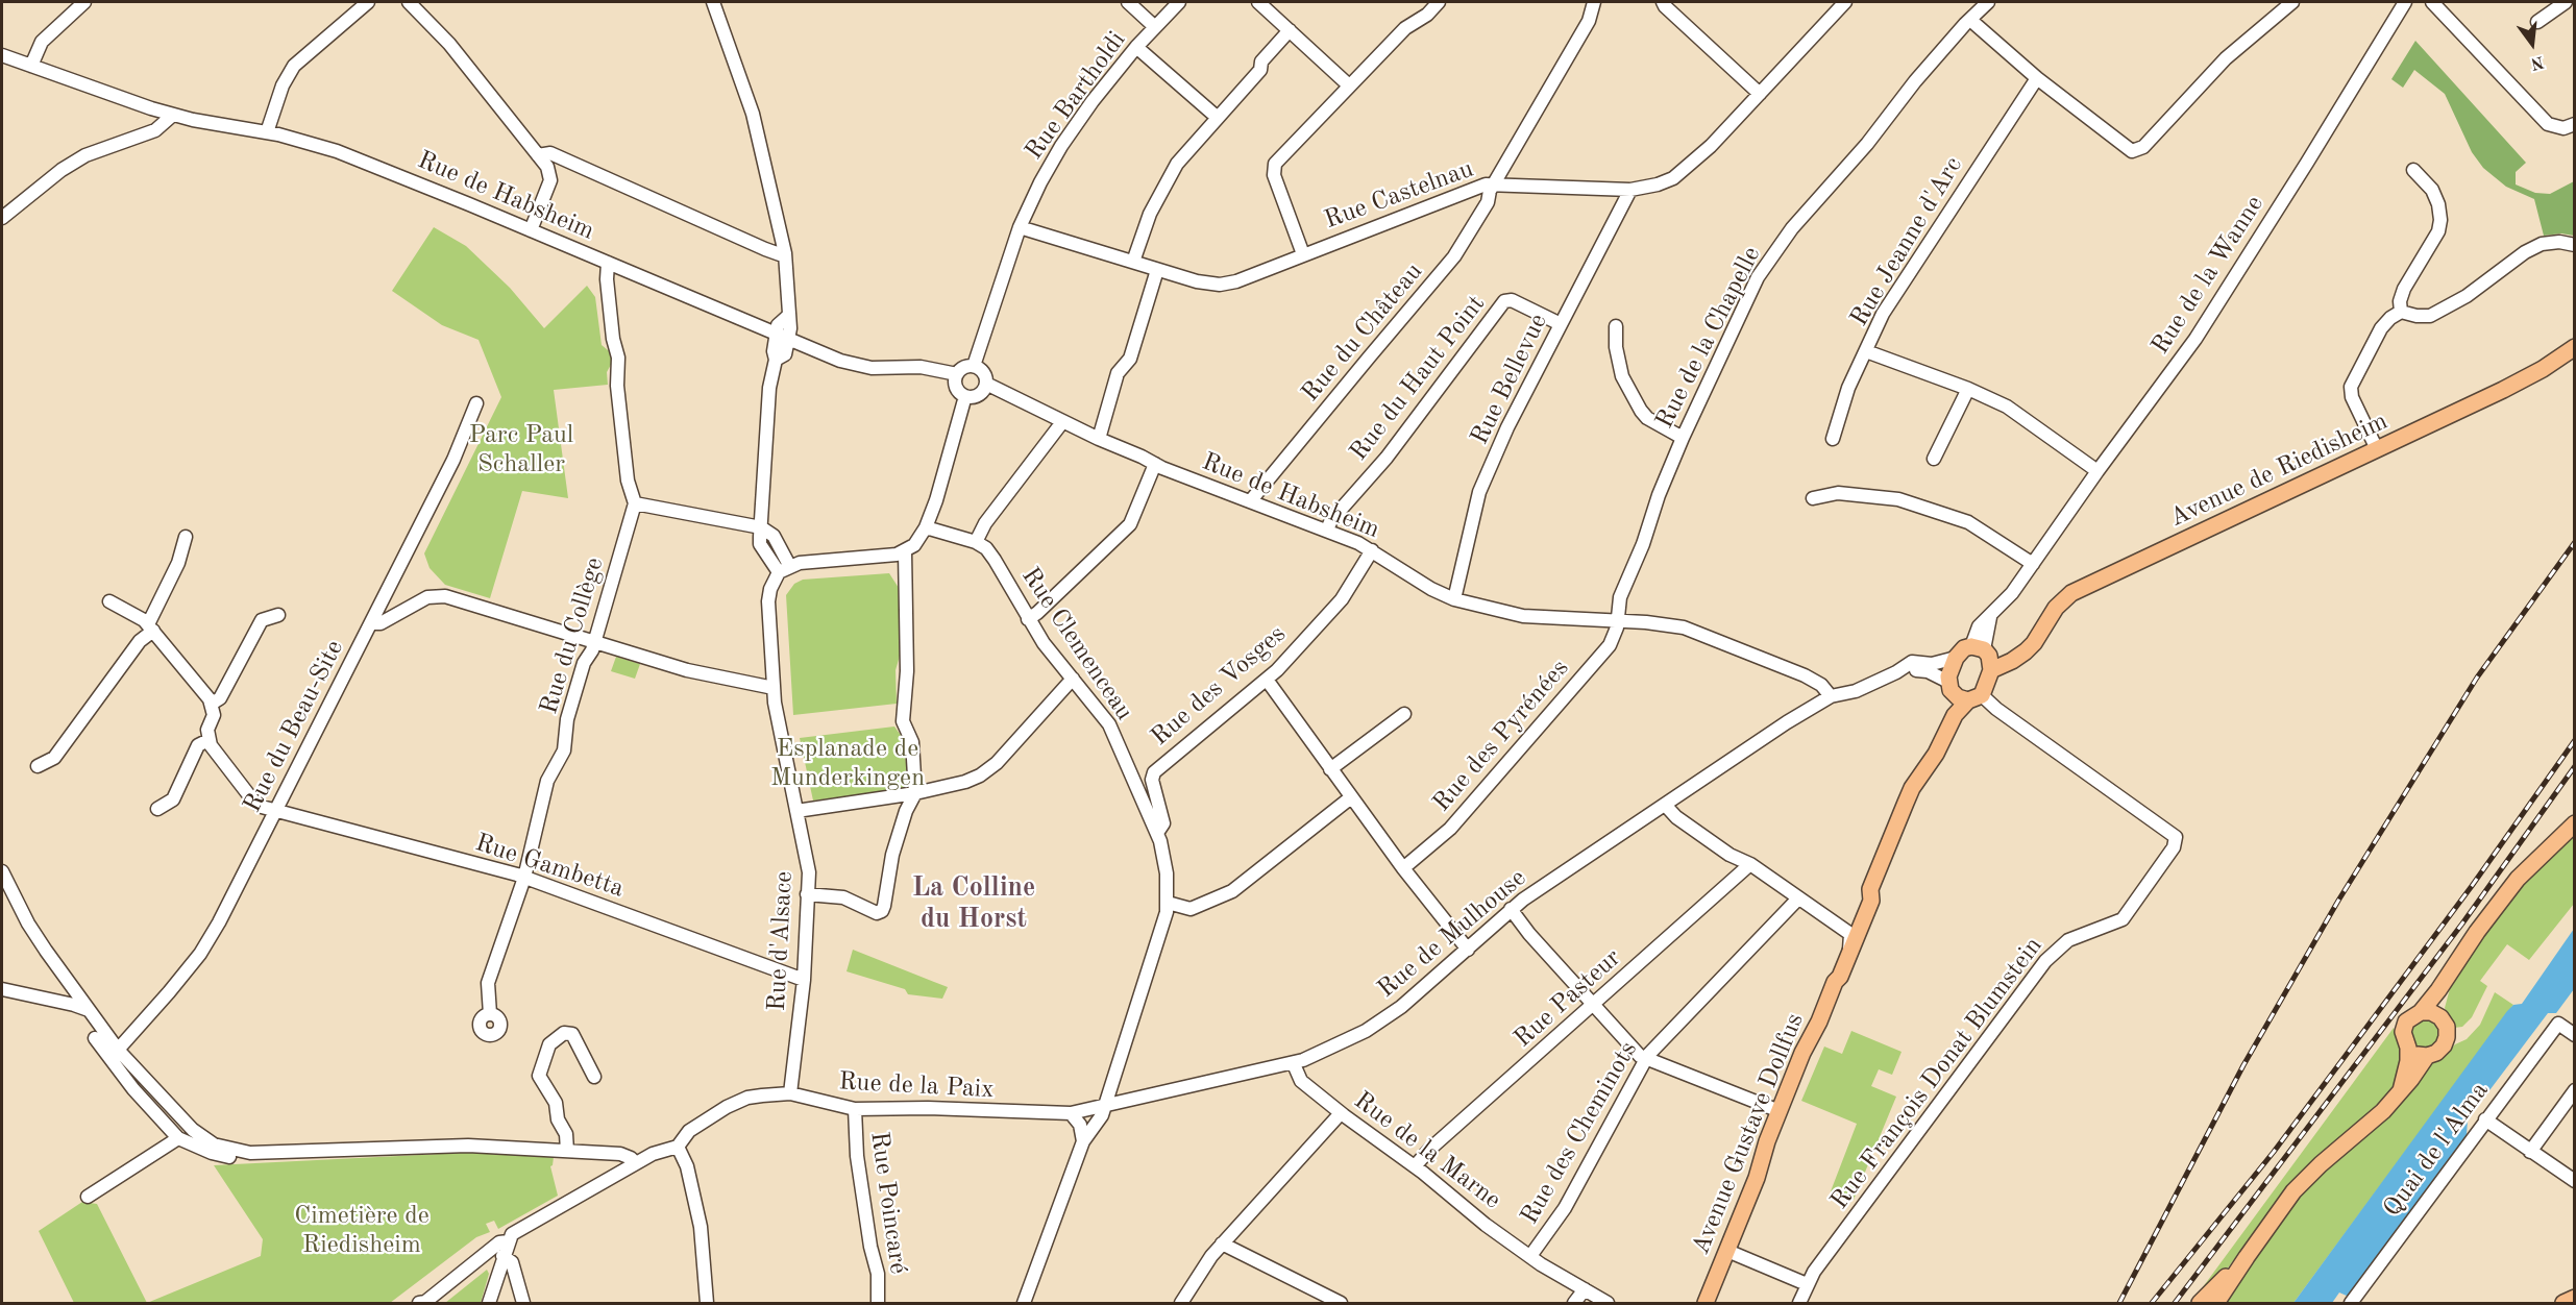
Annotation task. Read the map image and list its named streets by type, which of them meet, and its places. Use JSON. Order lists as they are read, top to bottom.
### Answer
{
  "streets": {
    "main road": ["Avenue de Riedisheim", "Avenue Gustave Dollfus"],
    "street": [
      "Rue Bartholdi",
      "Rue Castelnau",
      "Rue de Habsheim",
      "Rue Jeanne d'Arc",
      "Rue de la Wanne",
      "Rue du Château",
      "Rue de la Chapelle",
      "Rue du Haut Point",
      "Rue Bellevue",
      "Rue du Collège",
      "Rue Clemenceau",
      "Rue des Vosges",
      "Rue du Beau-Site",
      "Rue des Pyrénées",
      "Rue Gambetta",
      "Rue de Mulhouse",
      "Rue d'Alsace",
      "Rue Pasteur",
      "Rue François Donat Blumstein",
      "Rue de la Paix",
      "Rue des Cheminots",
      "Quai de l'Alma",
      "Rue de la Marne",
      "Rue Poincaré"
    ]
  },
  "crossings": [
    ["Rue Bartholdi", "Rue Castelnau"],
    ["Rue Bartholdi", "Rue de Habsheim"],
    ["Rue Castelnau", "Rue du Château"],
    ["Rue Castelnau", "Rue Bellevue"],
    ["Rue de Habsheim", "Rue du Château"],
    ["Rue de Habsheim", "Rue de la Chapelle"],
    ["Rue de Habsheim", "Rue du Haut Point"],
    ["Rue de Habsheim", "Rue Bellevue"],
    ["Rue de Habsheim", "Rue des Vosges"],
    ["Rue de Habsheim", "Rue des Pyrénées"],
    ["Rue de Habsheim", "Rue de Mulhouse"],
    ["Rue de la Wanne", "Avenue de Riedisheim"],
    ["Rue de la Wanne", "Avenue Gustave Dollfus"],
    ["Rue de la Chapelle", "Rue des Pyrénées"],
    ["Rue du Haut Point", "Rue Bellevue"],
    ["Avenue de Riedisheim", "Rue de Mulhouse"],
    ["Avenue de Riedisheim", "Avenue Gustave Dollfus"],
    ["Rue du Collège", "Rue Gambetta"],
    ["Rue Clemenceau", "Rue des Vosges"],
    ["Rue Clemenceau", "Rue de Mulhouse"],
    ["Rue Clemenceau", "Rue de la Paix"],
    ["Rue du Beau-Site", "Rue Gambetta"],
    ["Rue Gambetta", "Rue d'Alsace"],
    ["Rue de Mulhouse", "Rue de la Paix"],
    ["Rue de Mulhouse", "Avenue Gustave Dollfus"],
    ["Rue de Mulhouse", "Rue de la Marne"],
    ["Rue d'Alsace", "Rue de la Paix"],
    ["Rue Pasteur", "Rue de la Marne"],
    ["Rue François Donat Blumstein", "Avenue Gustave Dollfus"],
    ["Rue de la Paix", "Rue Poincaré"],
    ["Rue des Cheminots", "Rue de la Marne"]
  ],
  "districts": ["La Colline du Horst"],
  "parks": ["Parc Paul Schaller", "Esplanade de Munderkingen", "Cimetière de Riedisheim"],
  "north": "bottom"
}
